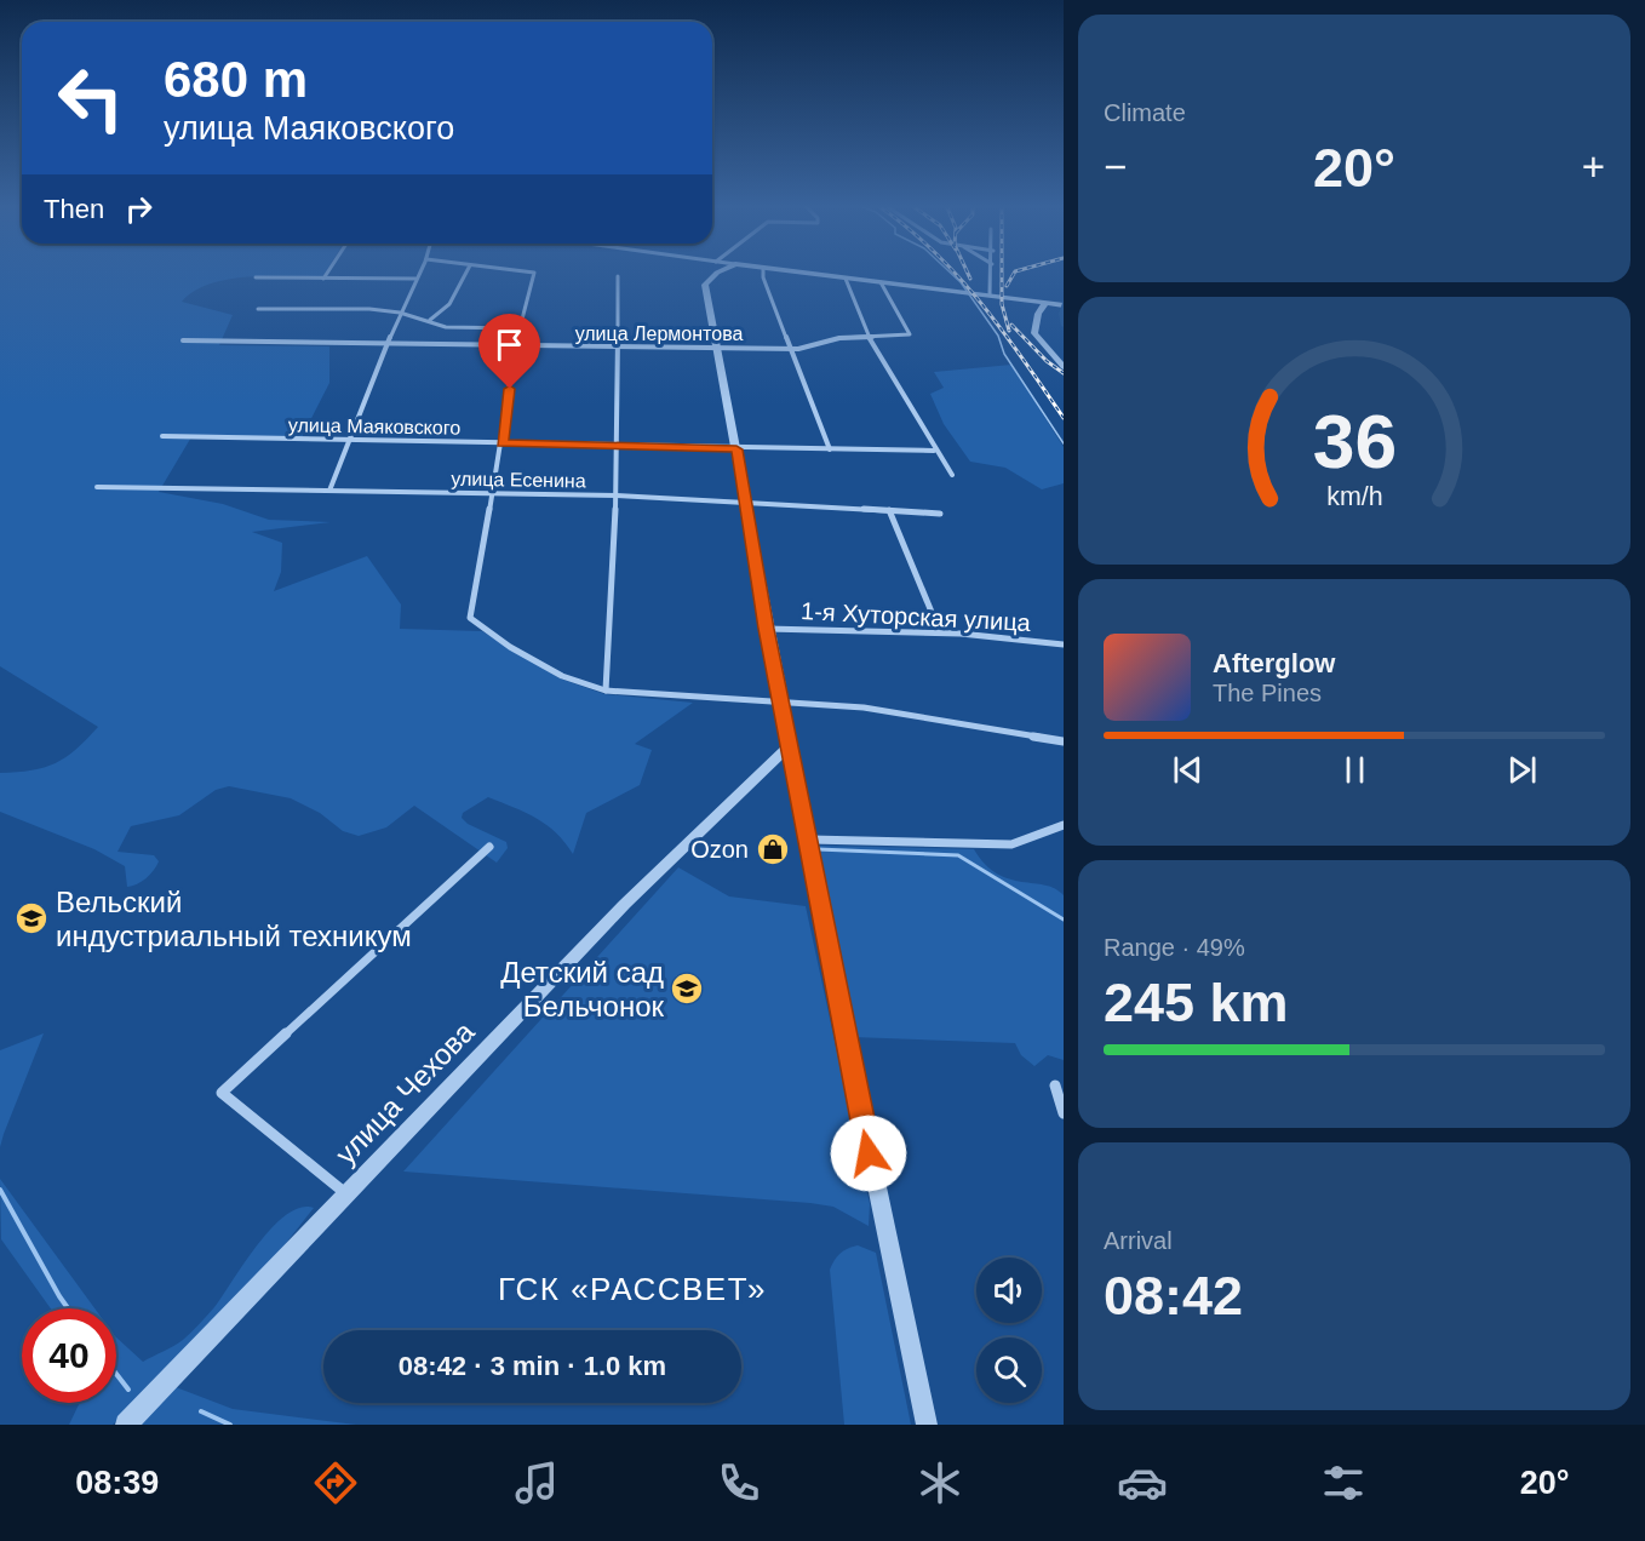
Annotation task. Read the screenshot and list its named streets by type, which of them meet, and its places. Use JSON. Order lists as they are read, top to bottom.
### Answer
{
  "streets": {
    "street": [
      "улица Лермонтова",
      "улица Маяковского",
      "улица Есенина",
      "1-я Хуторская улица",
      "улица Чехова"
    ]
  },
  "districts": ["ГСК «РАССВЕТ»"],
  "places": {
    "shop": ["Ozon"],
    "school or university": ["Вельский индустриальный техникум", "Детский сад Бельчонок"]
  },
  "page": {
    "tile": [
      "Climate",
      ["Range · 49%", "245 km"],
      ["Arrival", "08:42"]
    ],
    "turn": ["680 m", "улица Маяковского"],
    "heat": ["−", "20°", "+"],
    "then": "Then",
    "song": ["Afterglow", "The Pines"],
    "limit": "40",
    "trip": "08:42 · 3 min · 1.0 km",
    "tabs": ["08:39", "20°"],
    "gauge": ["36", "km/h"]
  }
}
